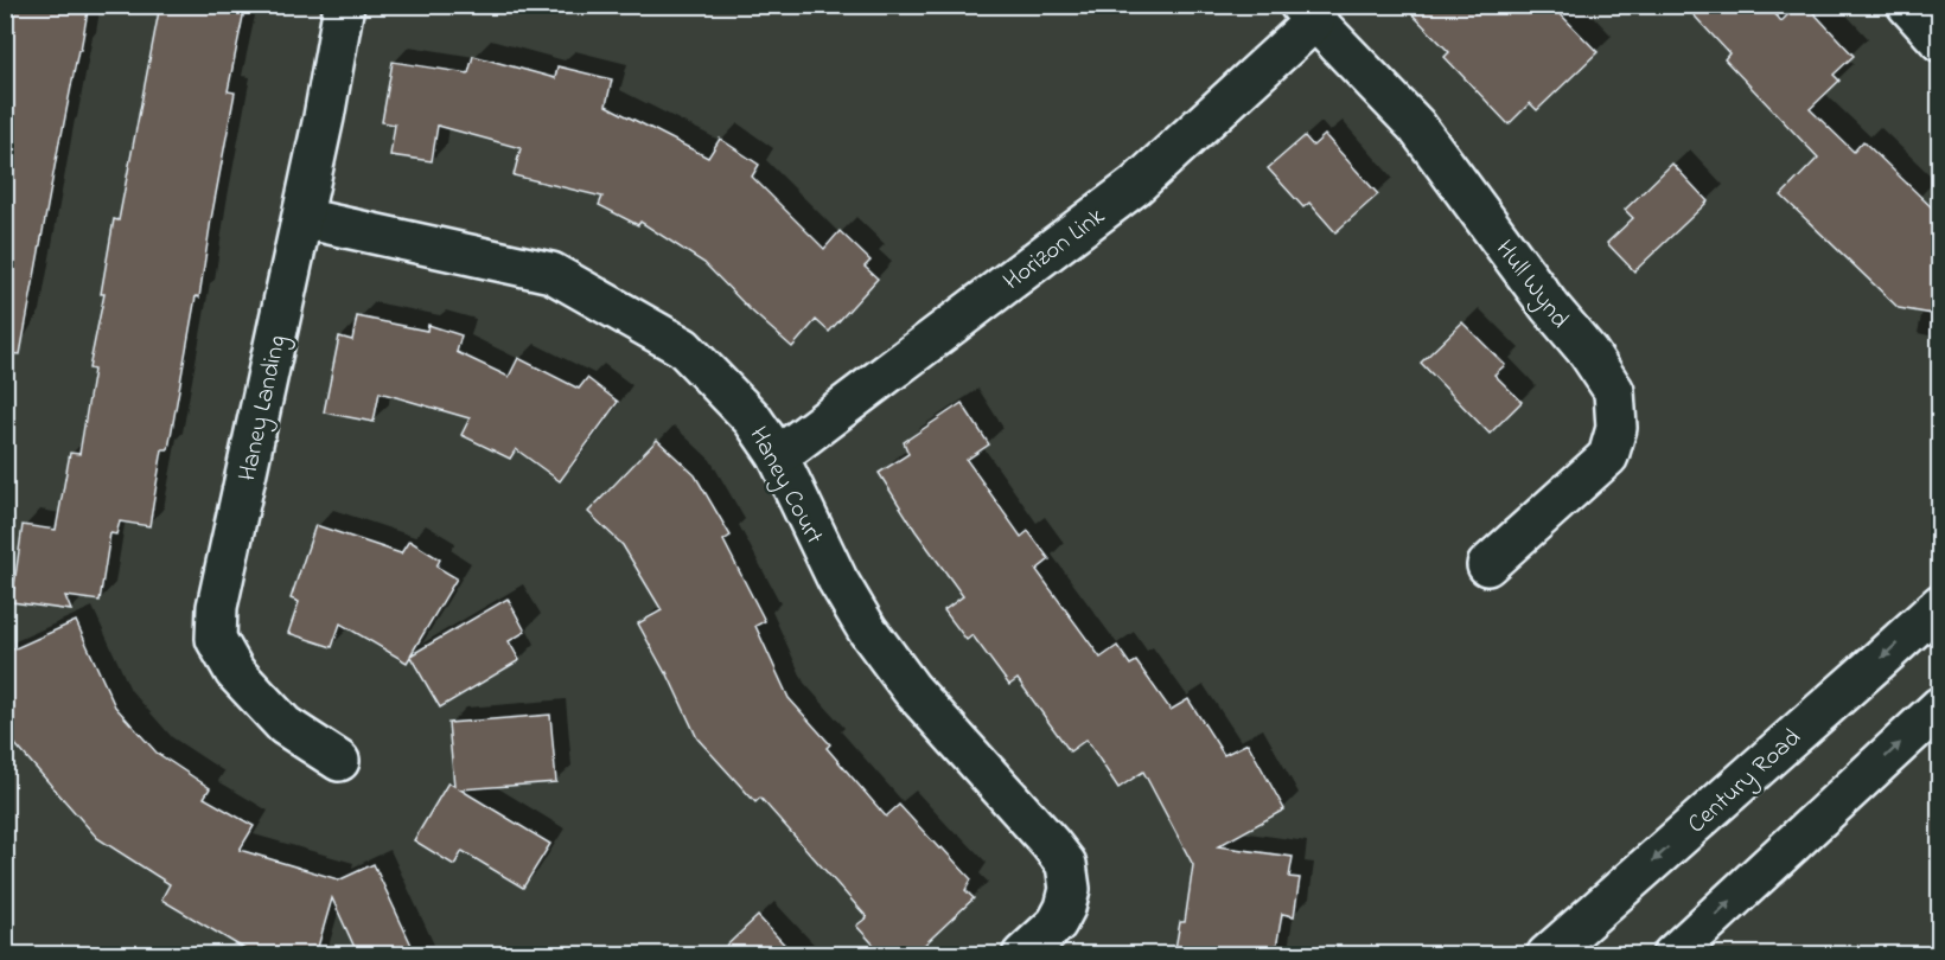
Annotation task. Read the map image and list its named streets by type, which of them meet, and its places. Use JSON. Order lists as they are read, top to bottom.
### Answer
{
  "streets": {
    "street": [
      "Horizon Link",
      "Hull Wynd",
      "Haney Landing",
      "Haney Court",
      "Century Road"
    ]
  },
  "crossings": [
    ["Horizon Link", "Hull Wynd"],
    ["Horizon Link", "Haney Court"],
    ["Haney Landing", "Haney Court"]
  ]
}
